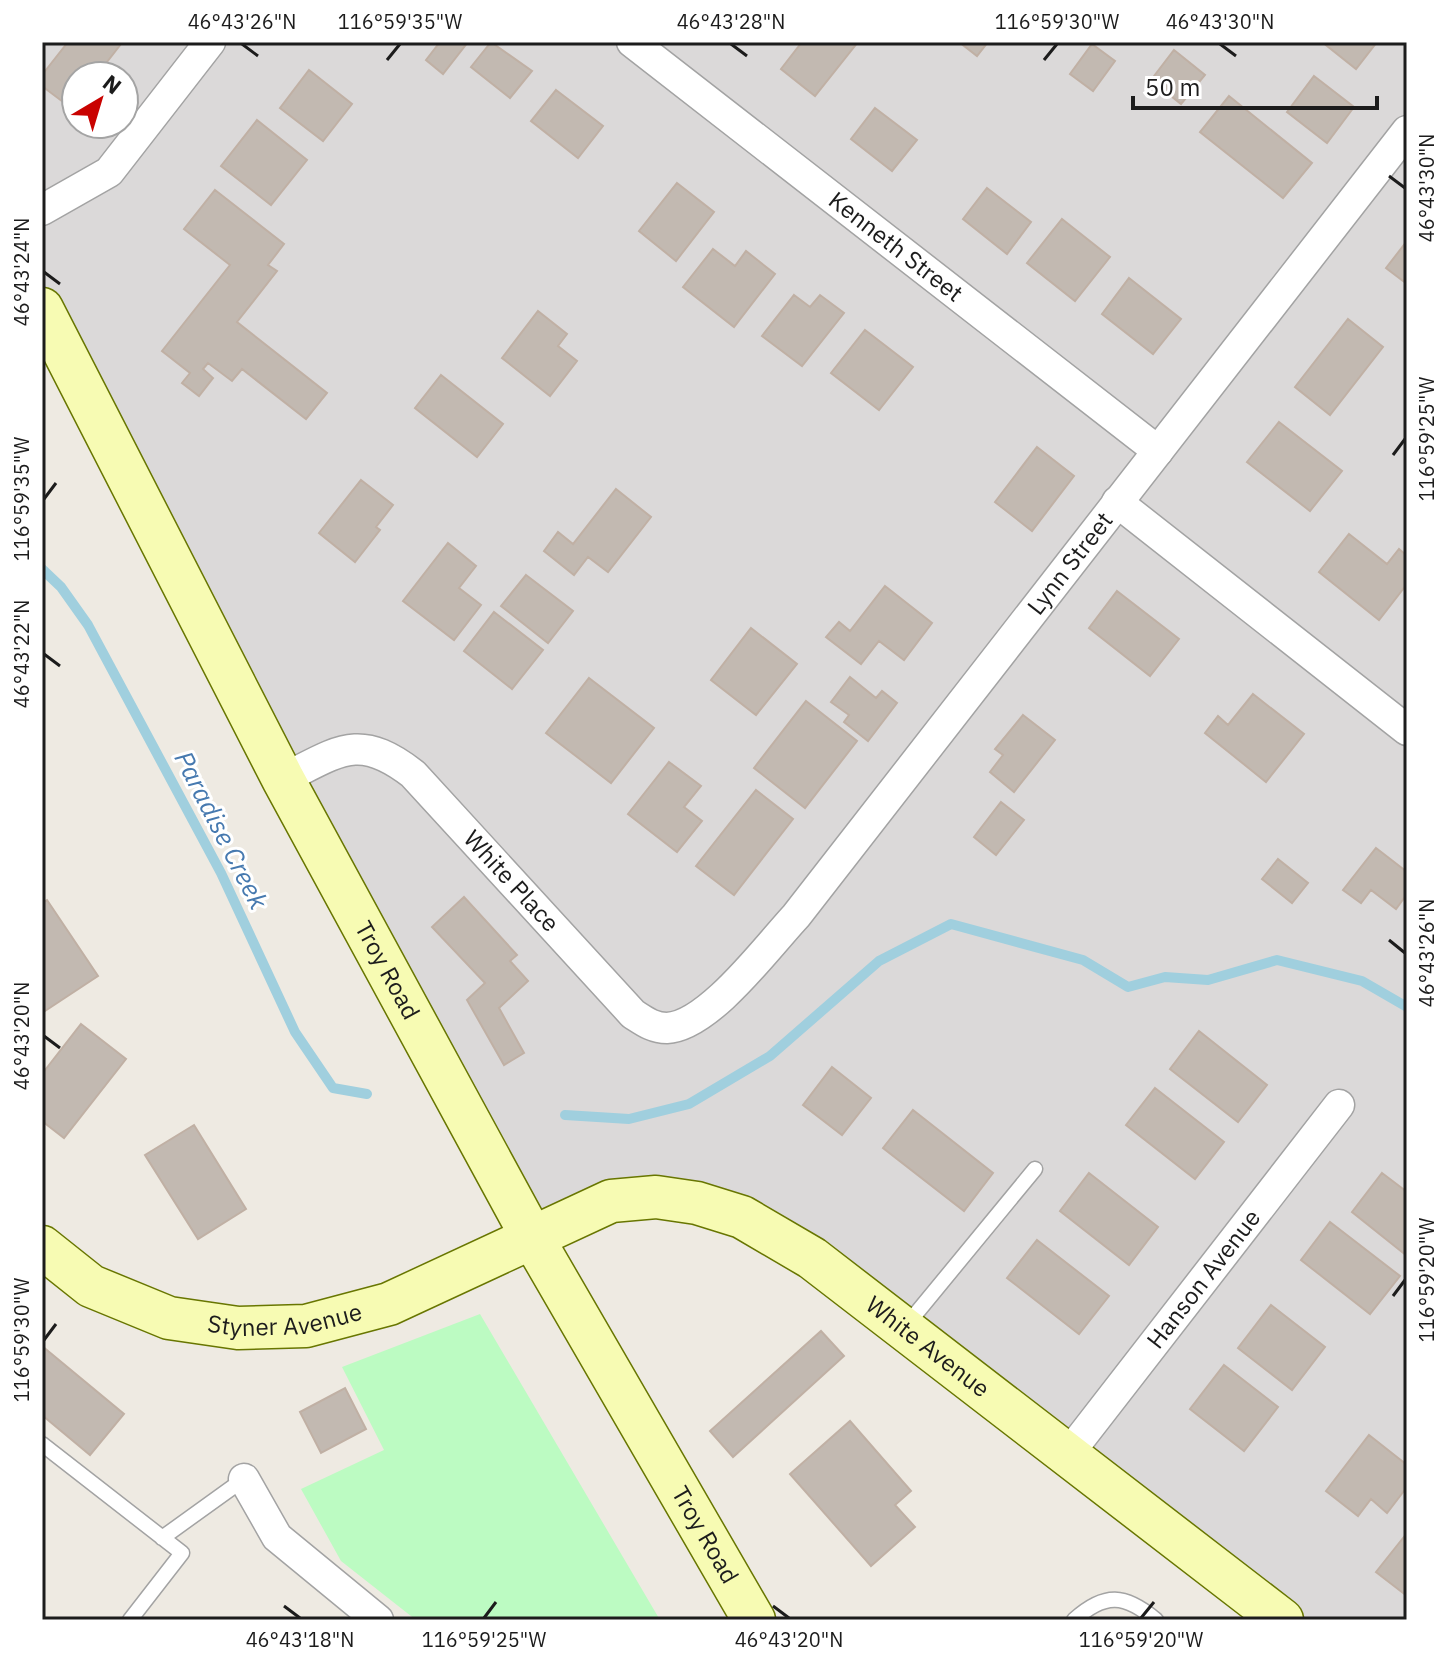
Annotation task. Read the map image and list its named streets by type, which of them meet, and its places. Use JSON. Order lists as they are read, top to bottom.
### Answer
{
  "streets": {
    "main road": ["Troy Road", "Styner Avenue", "White Avenue"],
    "street": [
      "Kenneth Street",
      "Lynn Street",
      "White Place",
      "Hanson Avenue"
    ]
  },
  "crossings": [
    ["Kenneth Street", "Lynn Street"],
    ["Lynn Street", "White Place"],
    ["White Place", "Troy Road"],
    ["Troy Road", "Styner Avenue"],
    ["Troy Road", "White Avenue"],
    ["Hanson Avenue", "White Avenue"],
    ["Styner Avenue", "White Avenue"]
  ],
  "water": ["Paradise Creek"],
  "scale_bar": "50 m",
  "north": "top right",
  "coordinates": [
    "46°43'26\"N",
    "116°59'35\"W",
    "46°43'28\"N",
    "116°59'30\"W",
    "46°43'30\"N",
    "46°43'24\"N",
    "116°59'25\"W",
    "46°43'22\"N",
    "46°43'20\"N",
    "116°59'20\"W",
    "46°43'18\"N"
  ]
}
